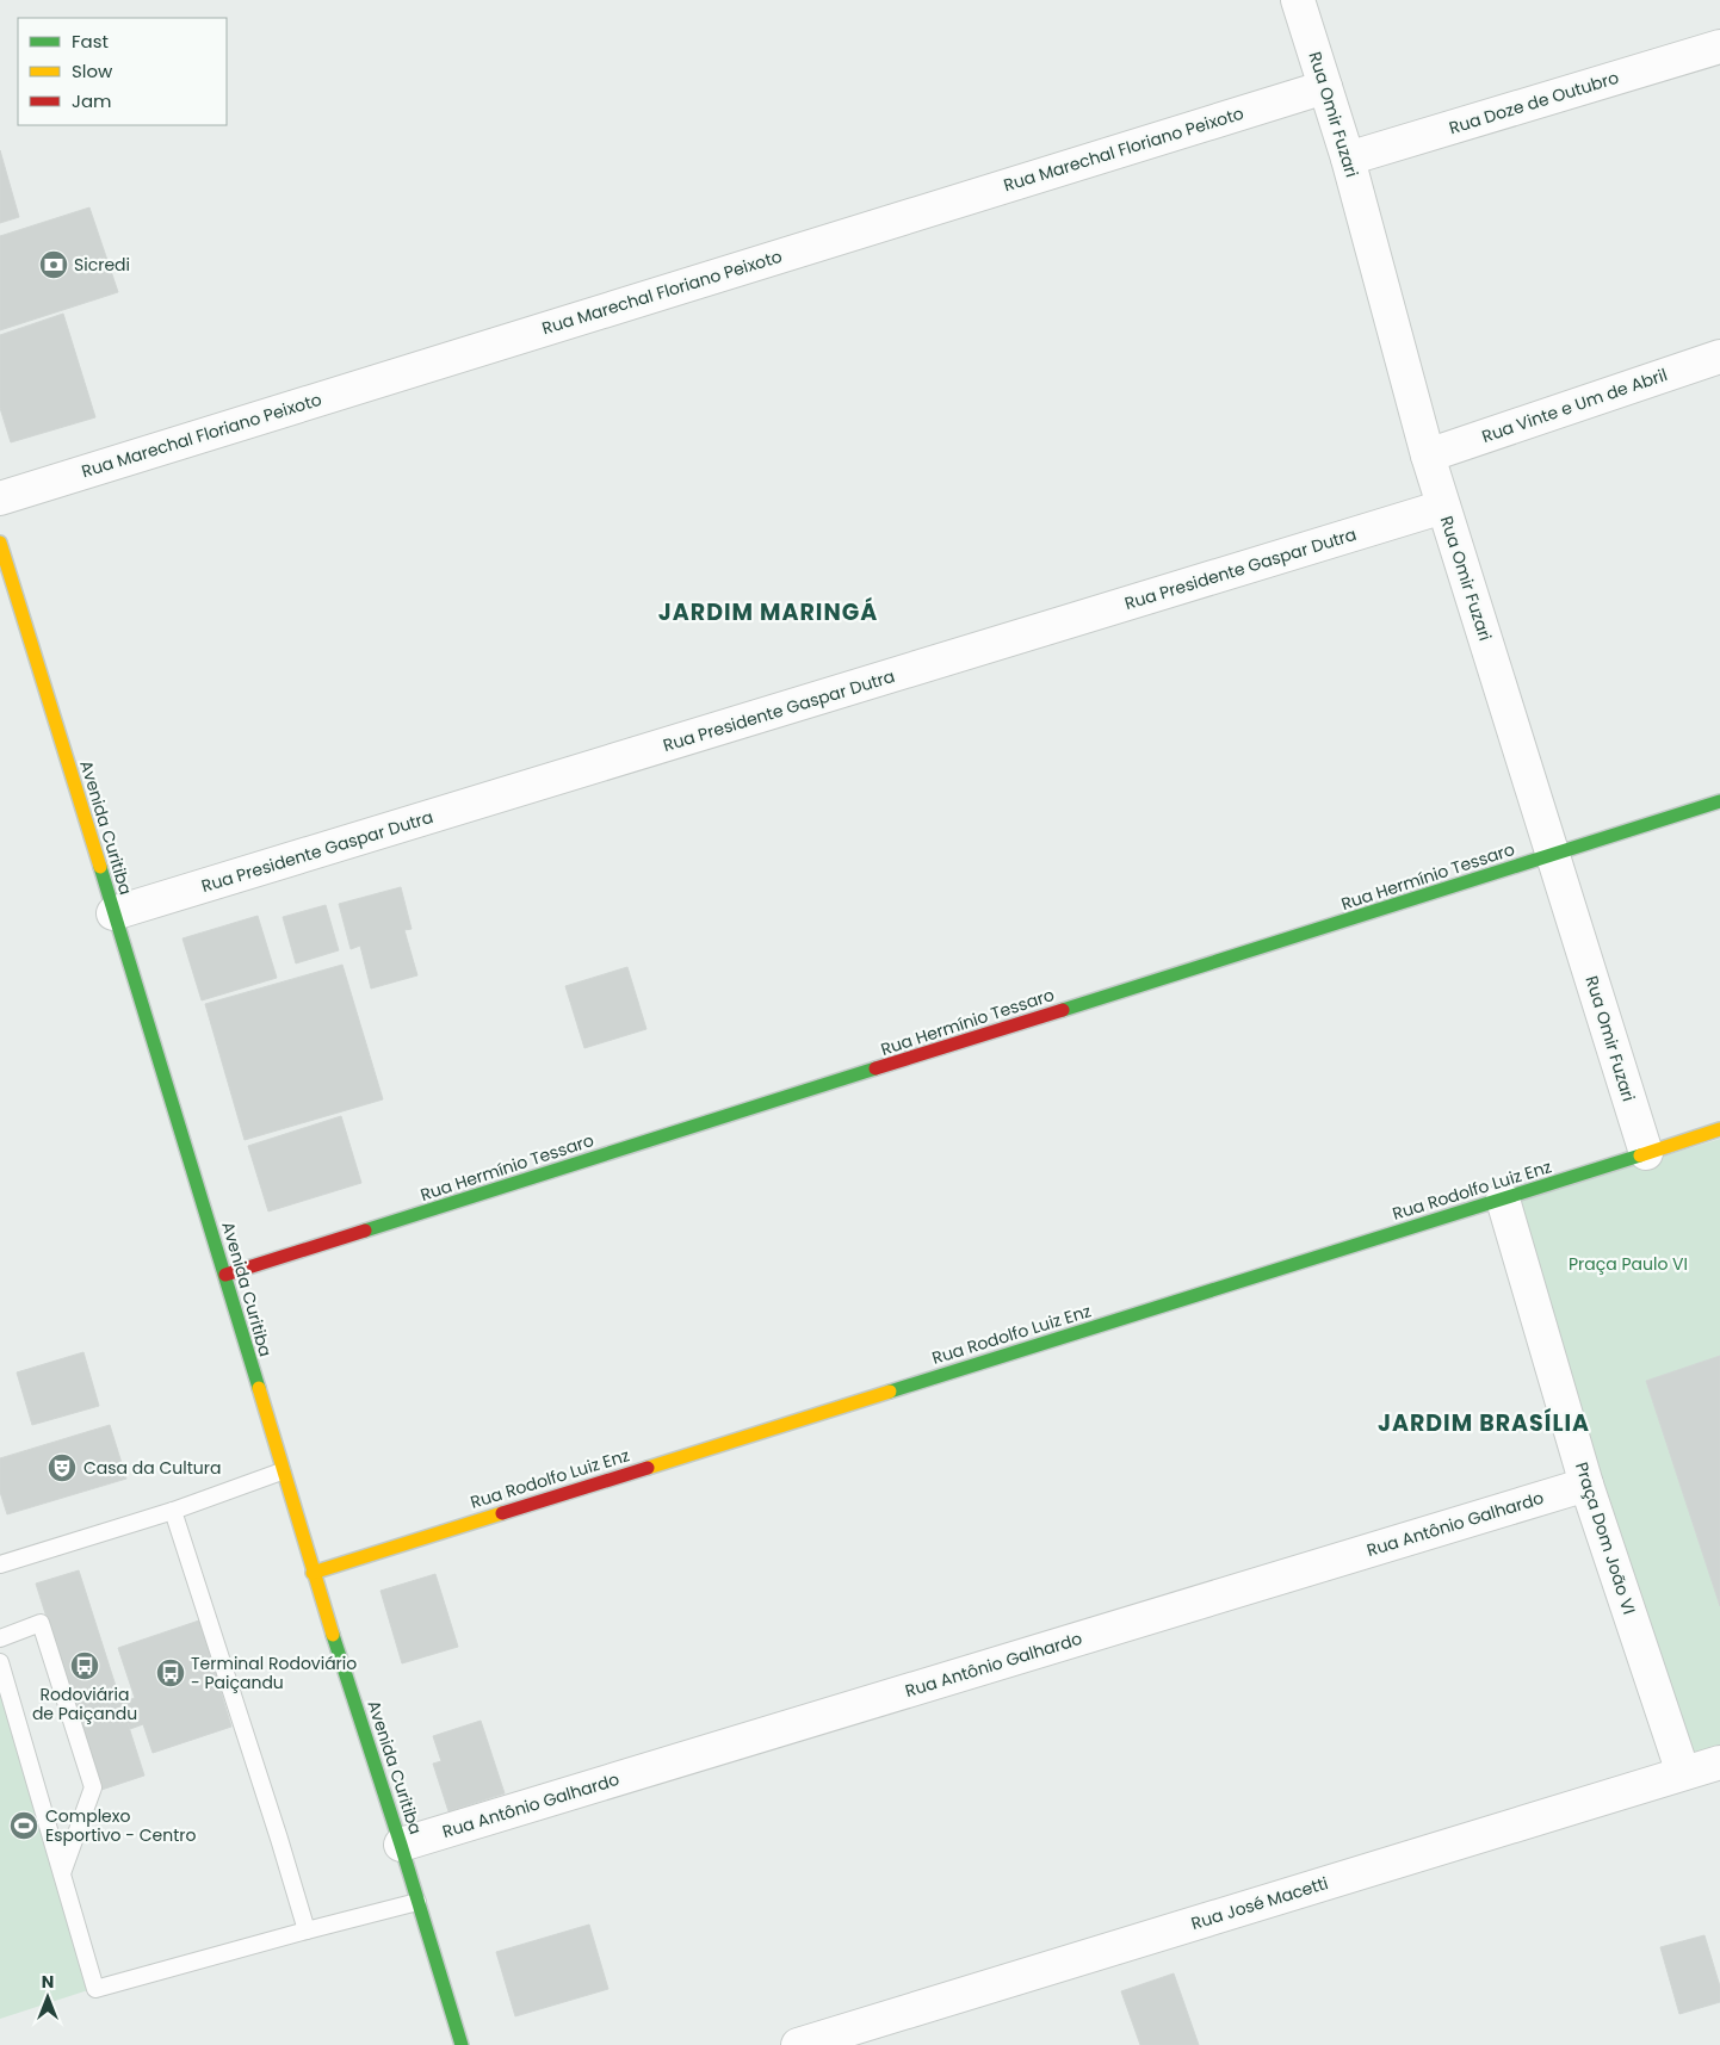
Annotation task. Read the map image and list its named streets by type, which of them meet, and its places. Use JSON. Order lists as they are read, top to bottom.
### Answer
{
  "streets": {
    "street": [
      "Rua Doze de Outubro",
      "Rua Omir Fuzari",
      "Rua Marechal Floriano Peixoto",
      "Rua Vinte e Um de Abril",
      "Rua Presidente Gaspar Dutra",
      "Avenida Curitiba",
      "Rua Hermínio Tessaro",
      "Rua Rodolfo Luiz Enz",
      "Rua Antônio Galhardo",
      "Praça Dom João VI",
      "Rua José Macetti"
    ]
  },
  "crossings": [
    ["Rua Doze de Outubro", "Rua Omir Fuzari"],
    ["Rua Omir Fuzari", "Rua Marechal Floriano Peixoto"],
    ["Rua Omir Fuzari", "Rua Vinte e Um de Abril"],
    ["Rua Omir Fuzari", "Rua Presidente Gaspar Dutra"],
    ["Rua Omir Fuzari", "Rua Hermínio Tessaro"],
    ["Rua Omir Fuzari", "Rua Rodolfo Luiz Enz"],
    ["Rua Presidente Gaspar Dutra", "Avenida Curitiba"],
    ["Avenida Curitiba", "Rua Hermínio Tessaro"],
    ["Avenida Curitiba", "Rua Rodolfo Luiz Enz"],
    ["Avenida Curitiba", "Rua Antônio Galhardo"],
    ["Rua Rodolfo Luiz Enz", "Praça Dom João VI"],
    ["Rua Antônio Galhardo", "Praça Dom João VI"],
    ["Praça Dom João VI", "Rua José Macetti"]
  ],
  "districts": ["JARDIM MARINGÁ", "JARDIM BRASÍLIA"],
  "parks": ["Praça Paulo VI"],
  "places": {
    "bank": ["Sicredi"],
    "theatre": ["Casa da Cultura"],
    "bus stop": ["Rodoviária de Paiçandu", "Terminal Rodoviário - Paiçandu"],
    "sports": ["Complexo Esportivo - Centro"]
  },
  "legend": ["Fast", "Slow", "Jam"],
  "north": "top"
}
